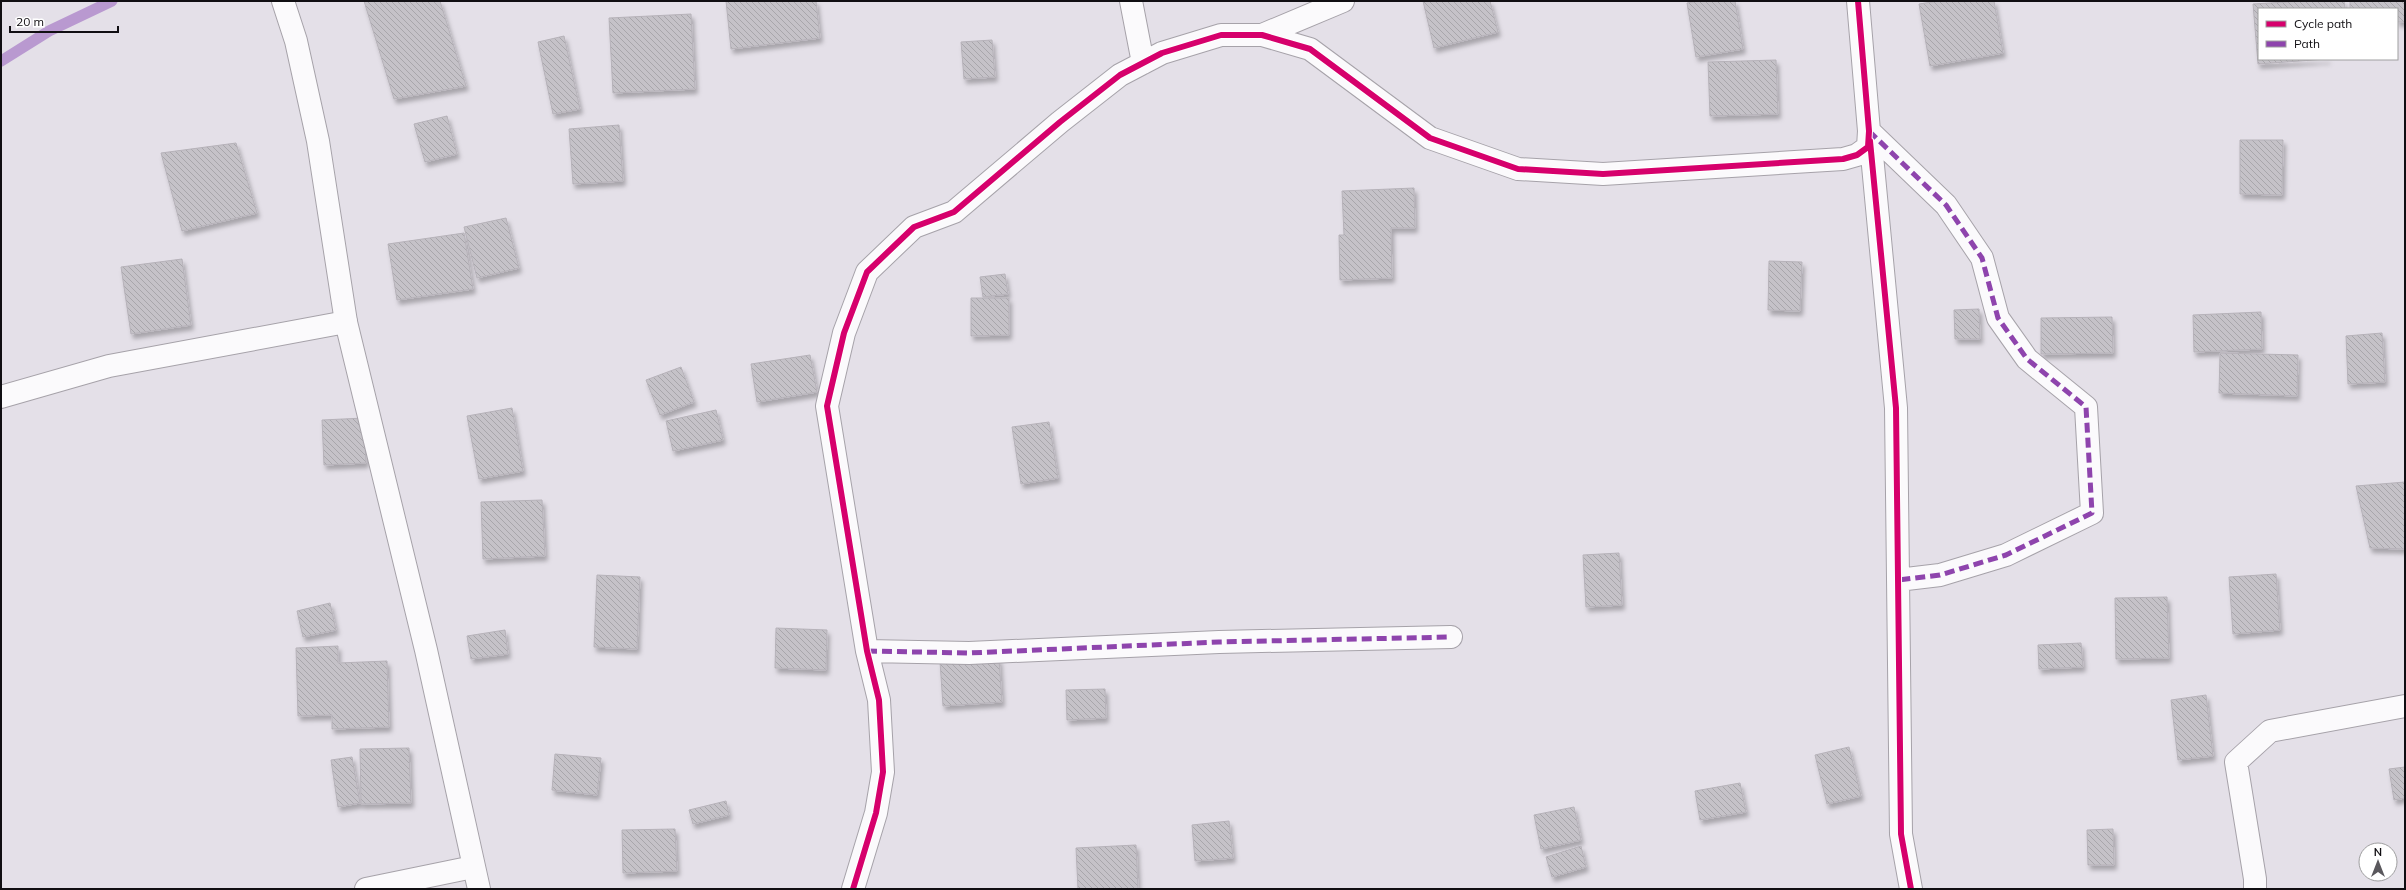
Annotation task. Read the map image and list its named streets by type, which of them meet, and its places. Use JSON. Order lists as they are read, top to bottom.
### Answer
{
  "legend": ["Cycle path", "Path"],
  "scale_bar": "20 m",
  "north": "top"
}
